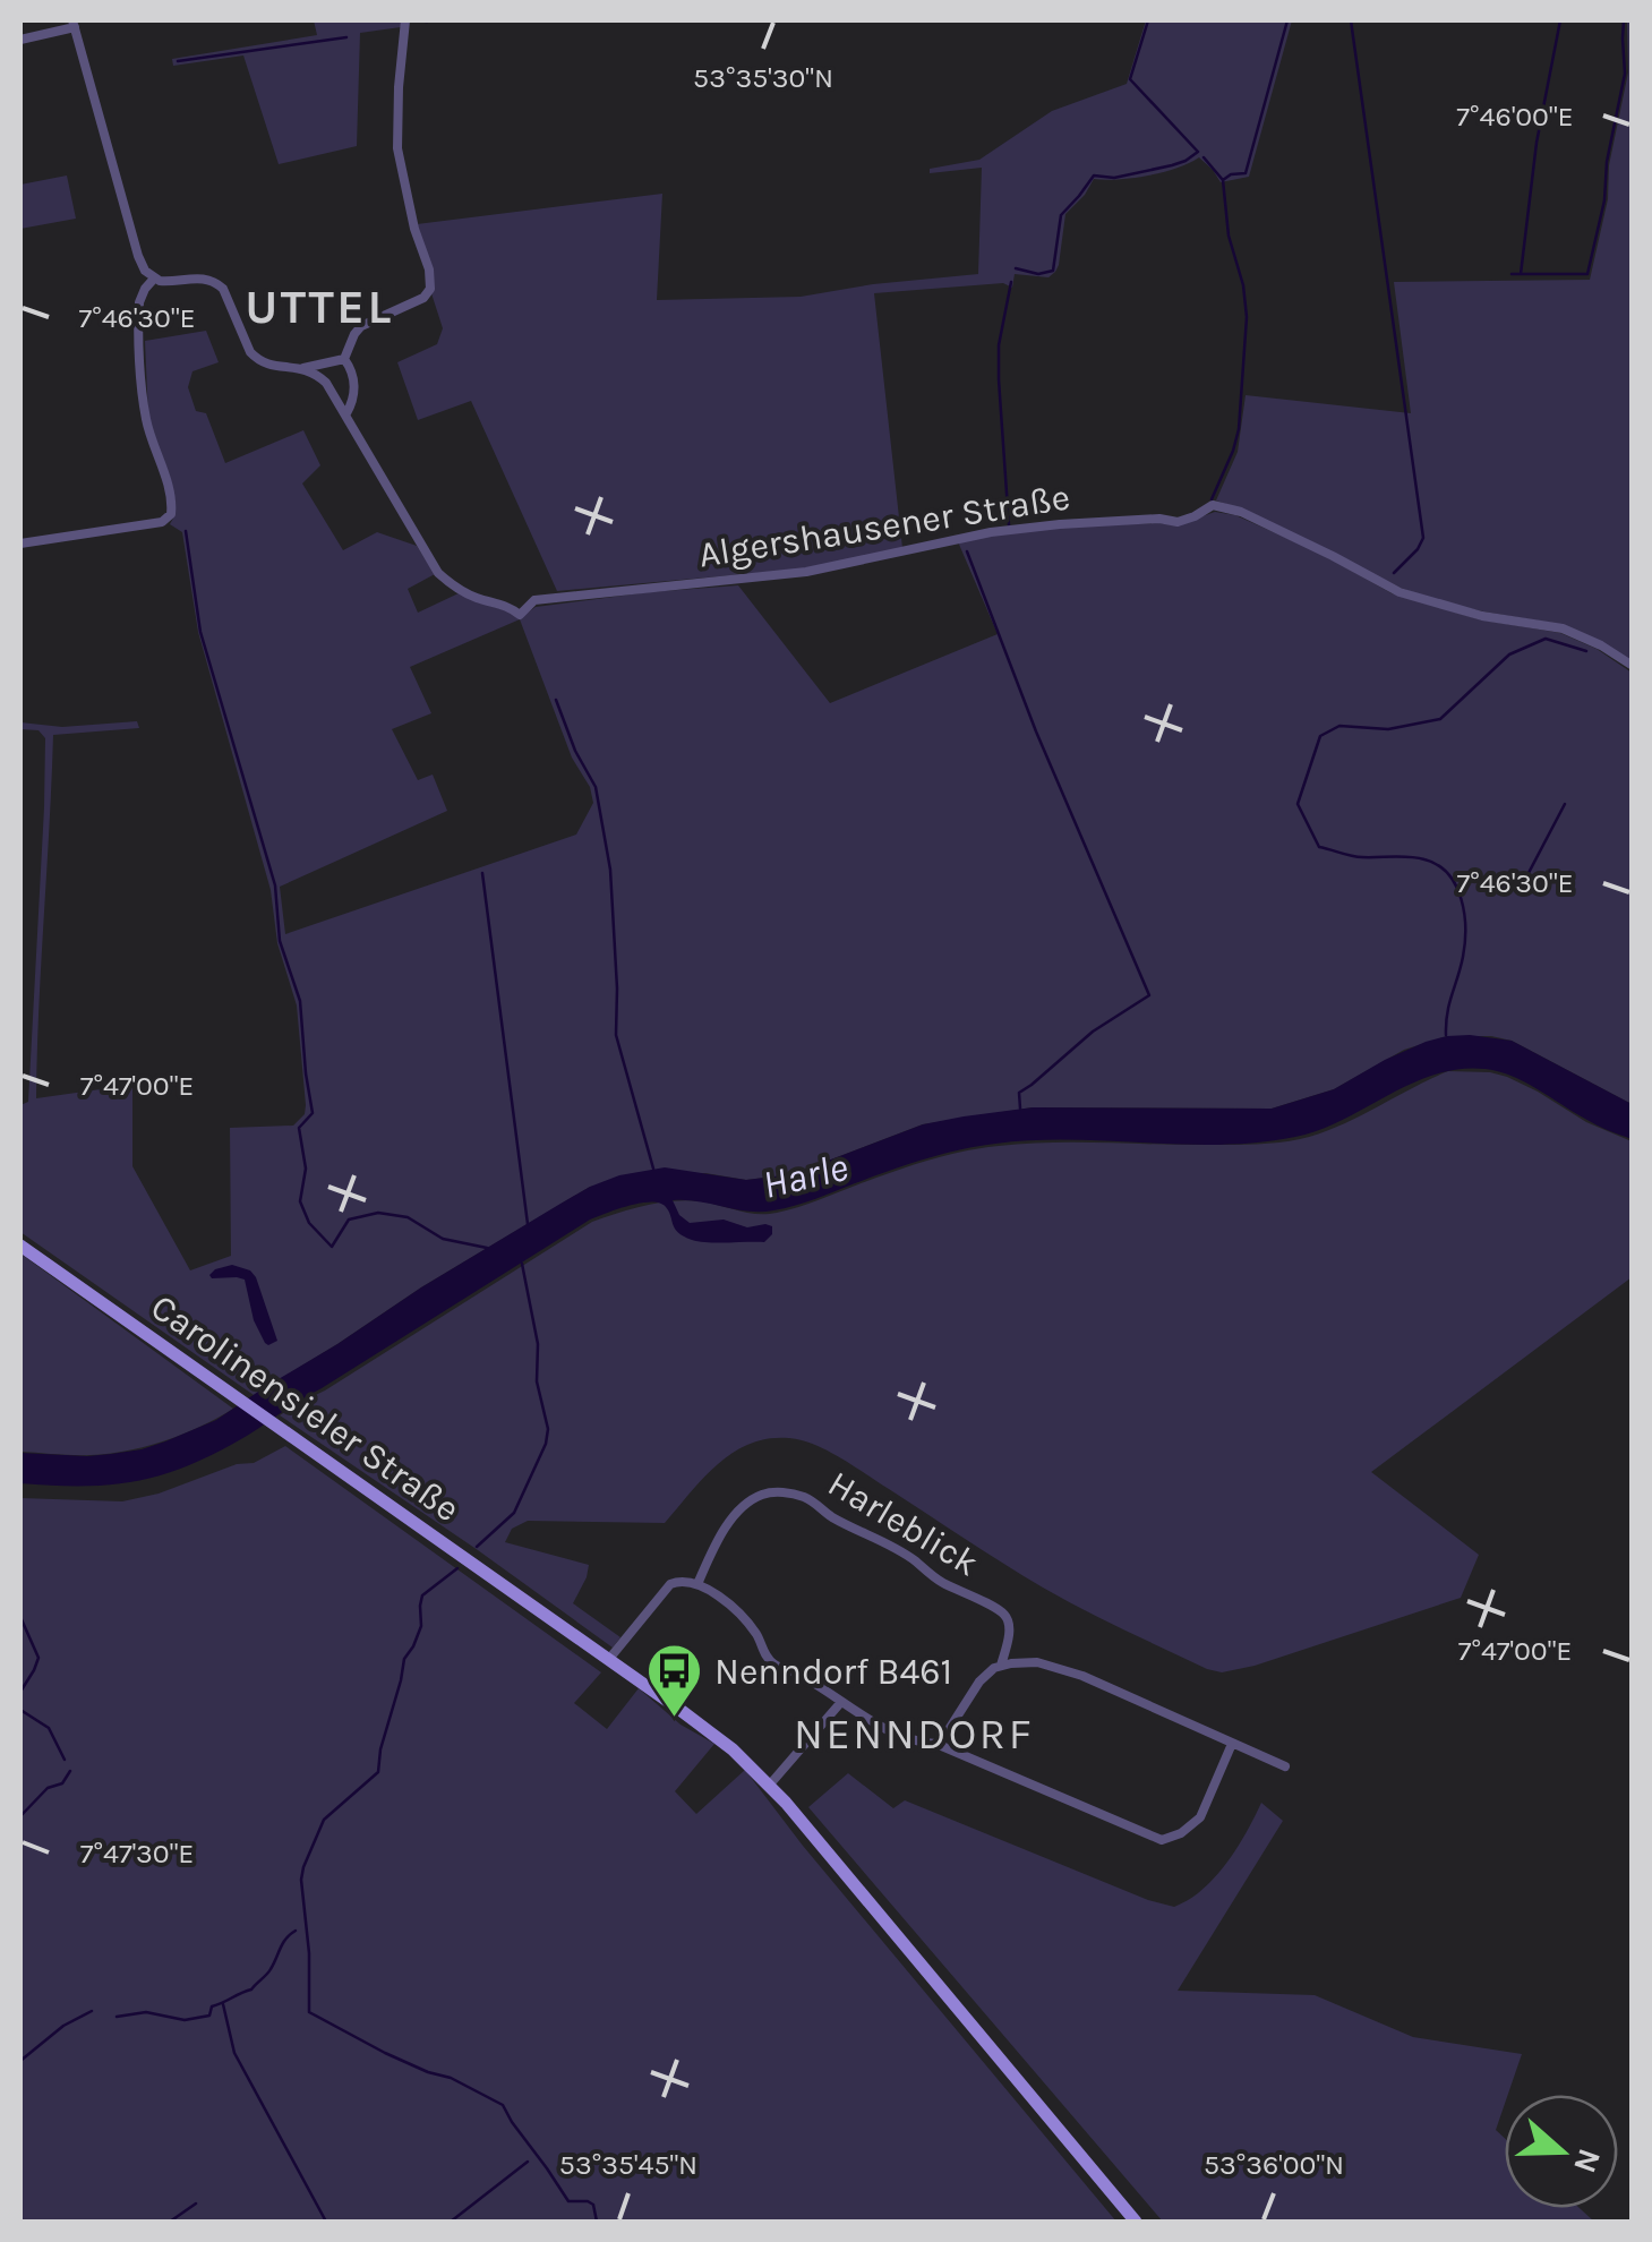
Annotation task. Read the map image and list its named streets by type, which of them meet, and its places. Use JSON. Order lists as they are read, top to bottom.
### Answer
{
  "streets": {
    "main road": ["Carolinensieler Straße"],
    "street": ["Algershausener Straße", "Harleblick"]
  },
  "districts": ["UTTEL", "NENNDORF"],
  "water": ["Harle"],
  "places": {
    "bus stop": ["Nenndorf B461"]
  },
  "north": "right",
  "coordinates": [
    "53°35'30\"N",
    "7°46'00\"E",
    "7°46'30\"E",
    "7°47'00\"E",
    "7°47'30\"E",
    "53°35'45\"N",
    "53°36'00\"N"
  ]
}
